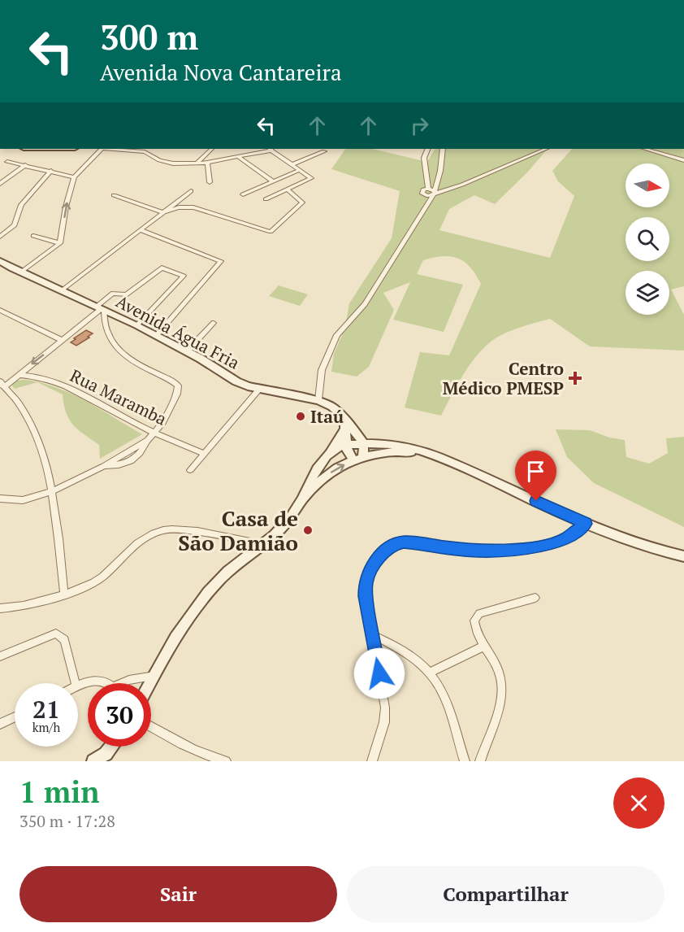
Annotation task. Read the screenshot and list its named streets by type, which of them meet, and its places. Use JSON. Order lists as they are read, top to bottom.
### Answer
{
  "streets": {
    "main road": ["Avenida Água Fria"],
    "street": ["Rua Maramba"]
  },
  "places": {
    "health": ["Centro Médico PMESP"],
    "other": ["Itaú", "Casa de São Damião"]
  },
  "north": "right",
  "page": {
    "turn": ["300 m", "Avenida Nova Cantareira"],
    "speed": "21 km/h",
    "limit": "30",
    "heading": ["1 min", "350 m · 17:28"],
    "buttons": ["Sair", "Compartilhar"]
  }
}
